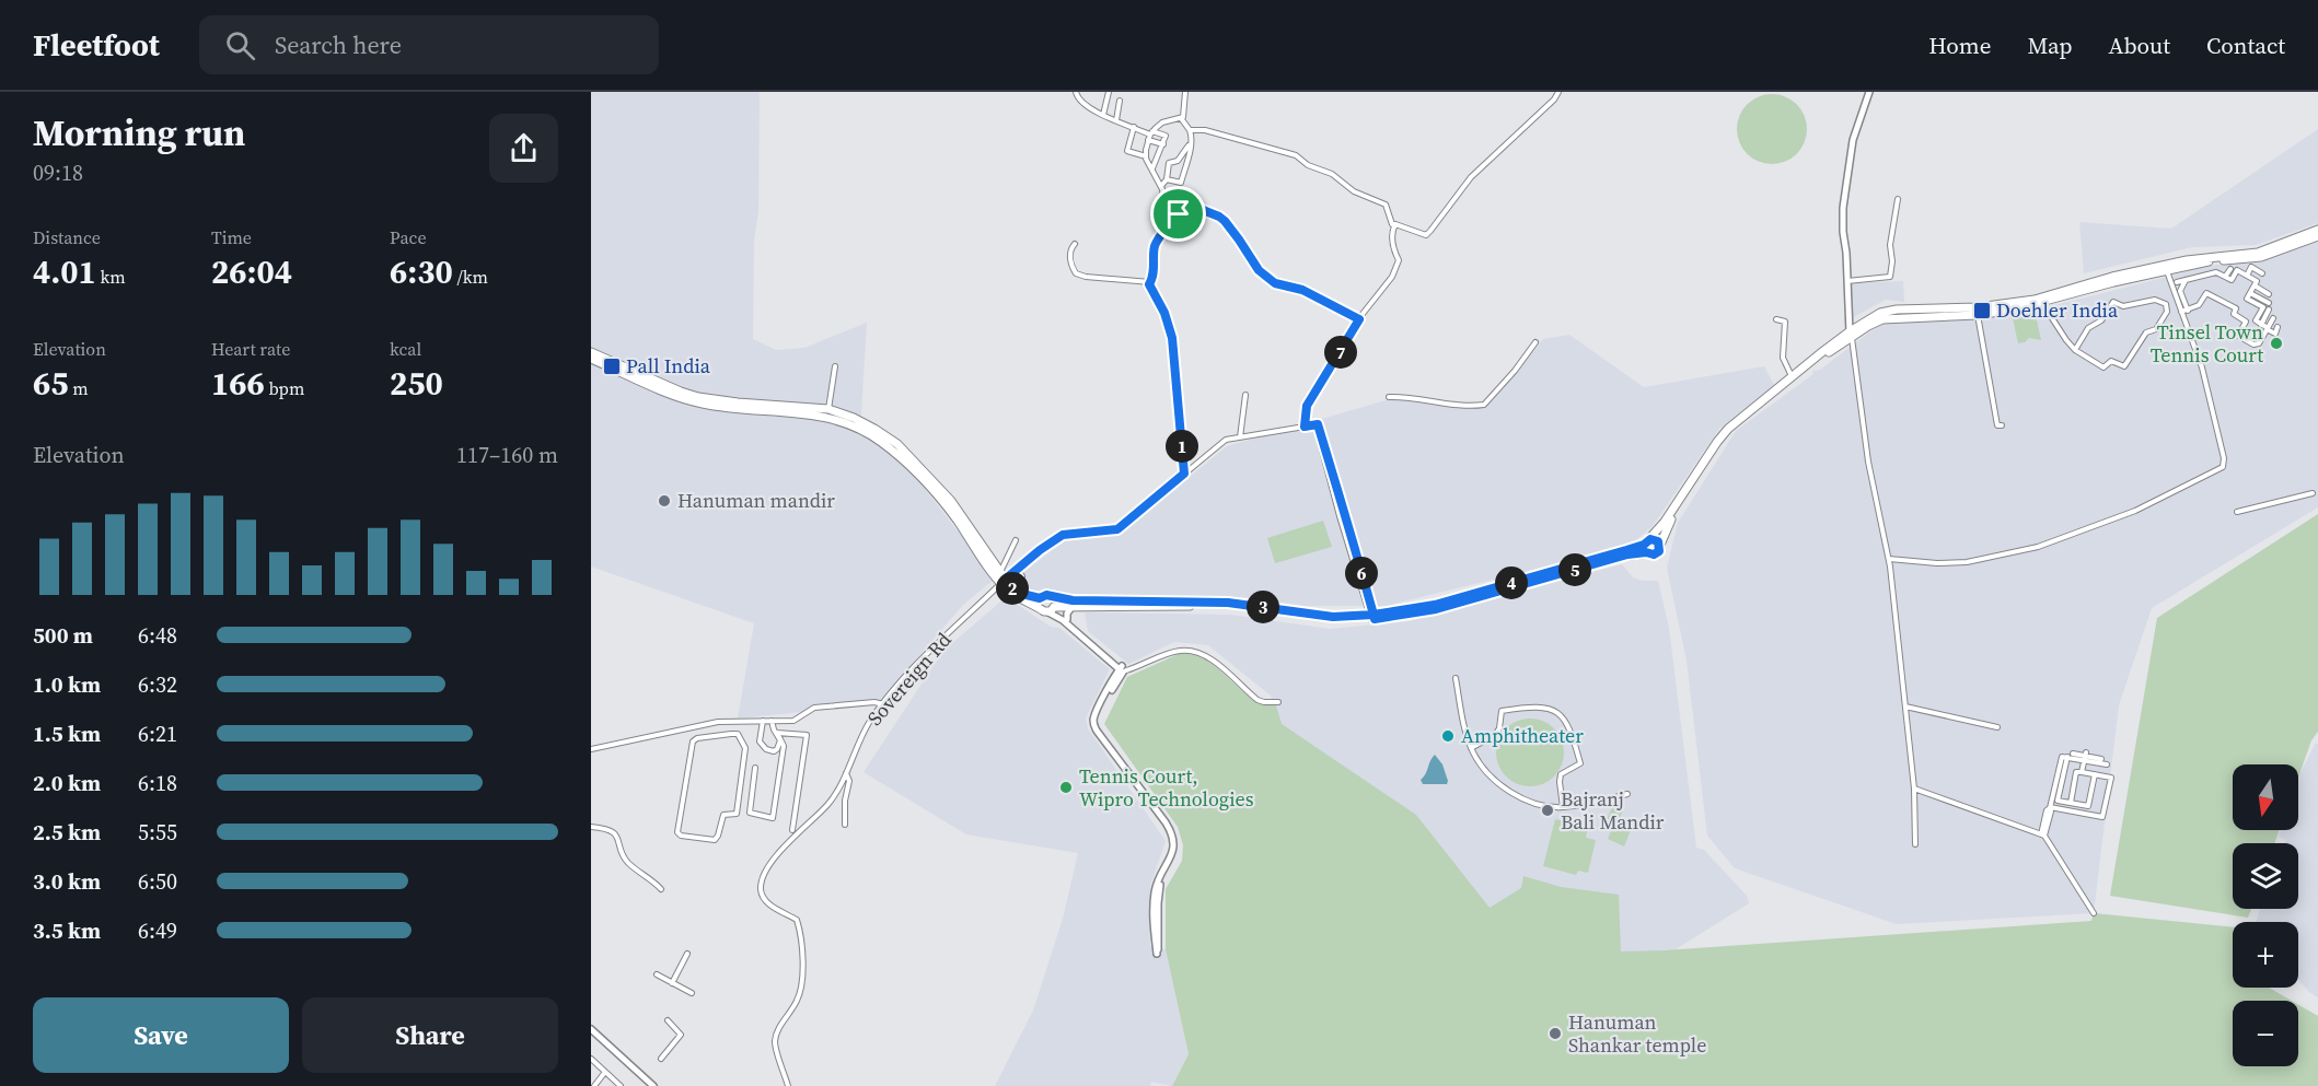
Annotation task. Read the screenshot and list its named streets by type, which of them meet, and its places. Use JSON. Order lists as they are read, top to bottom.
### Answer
{
  "streets": {
    "street": ["Sovereign Rd"]
  },
  "places": {
    "transit": ["Doehler India", "Pall India"],
    "other": [
      "Tinsel Town Tennis Court",
      "Hanuman mandir",
      "Amphitheater",
      "Tennis Court, Wipro Technologies",
      "Bajranj Bali Mandir",
      "Hanuman Shankar temple"
    ]
  },
  "north": "bottom",
  "page": {
    "header": "Fleetfoot",
    "search": "Search here",
    "nav": [
      "Home",
      "Map",
      "About",
      "Contact"
    ],
    "heading": ["Morning run", "09:18"],
    "stats": [
      ["Distance", "4.01 km"],
      ["Time", "26:04"],
      ["Pace", "6:30 /km"],
      ["Elevation", "65 m"],
      ["Heart rate", "166 bpm"],
      ["kcal", "250"]
    ],
    "pins": [
      "7",
      "1",
      "5",
      "6",
      "4",
      "2",
      "3"
    ],
    "chart": ["Elevation", "117–160 m"],
    "list": [
      {
        "name": "500 m",
        "note": "6:48"
      },
      {
        "name": "1.0 km",
        "note": "6:32"
      },
      {
        "name": "1.5 km",
        "note": "6:21"
      },
      {
        "name": "2.0 km",
        "note": "6:18"
      },
      {
        "name": "2.5 km",
        "note": "5:55"
      },
      {
        "name": "3.0 km",
        "note": "6:50"
      },
      {
        "name": "3.5 km",
        "note": "6:49"
      }
    ],
    "map_buttons": ["+", "−"],
    "buttons": ["Save", "Share"]
  }
}
